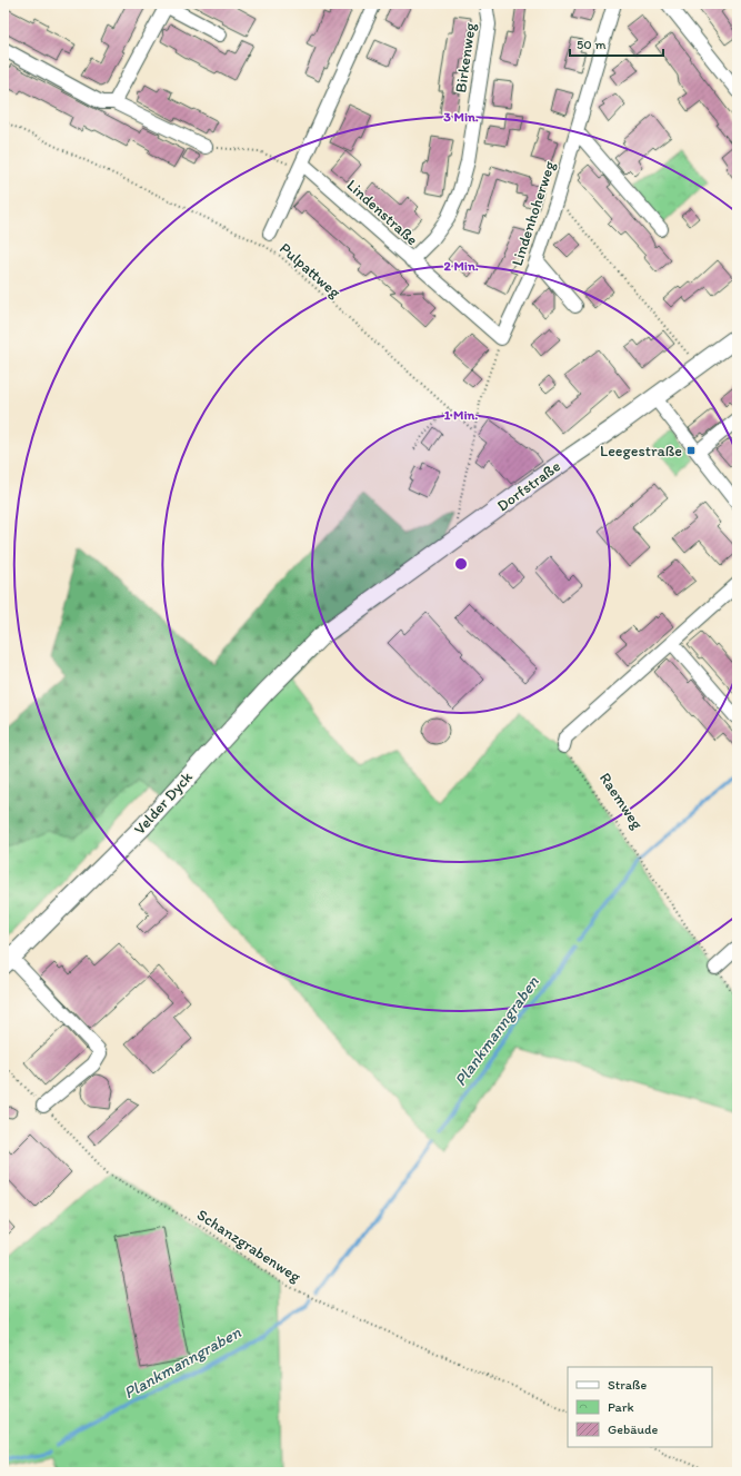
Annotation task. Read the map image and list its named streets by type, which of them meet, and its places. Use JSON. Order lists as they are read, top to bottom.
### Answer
{
  "streets": {
    "main road": ["Dorfstraße", "Velder Dyck"],
    "street": ["Birkenweg", "Lindenstraße", "Lindenhoherweg"],
    "path": ["Pulpattweg", "Raemweg", "Schanzgrabenweg"]
  },
  "crossings": [
    ["Birkenweg", "Lindenstraße"],
    ["Lindenstraße", "Lindenhoherweg"],
    ["Dorfstraße", "Velder Dyck"]
  ],
  "water": ["Plankmanngraben"],
  "places": {
    "transit": ["Leegestraße"]
  },
  "legend": ["Straße", "Park", "Gebäude"],
  "scale_bar": "50 m",
  "rings": ["3 Min.", "2 Min.", "1 Min."]
}
